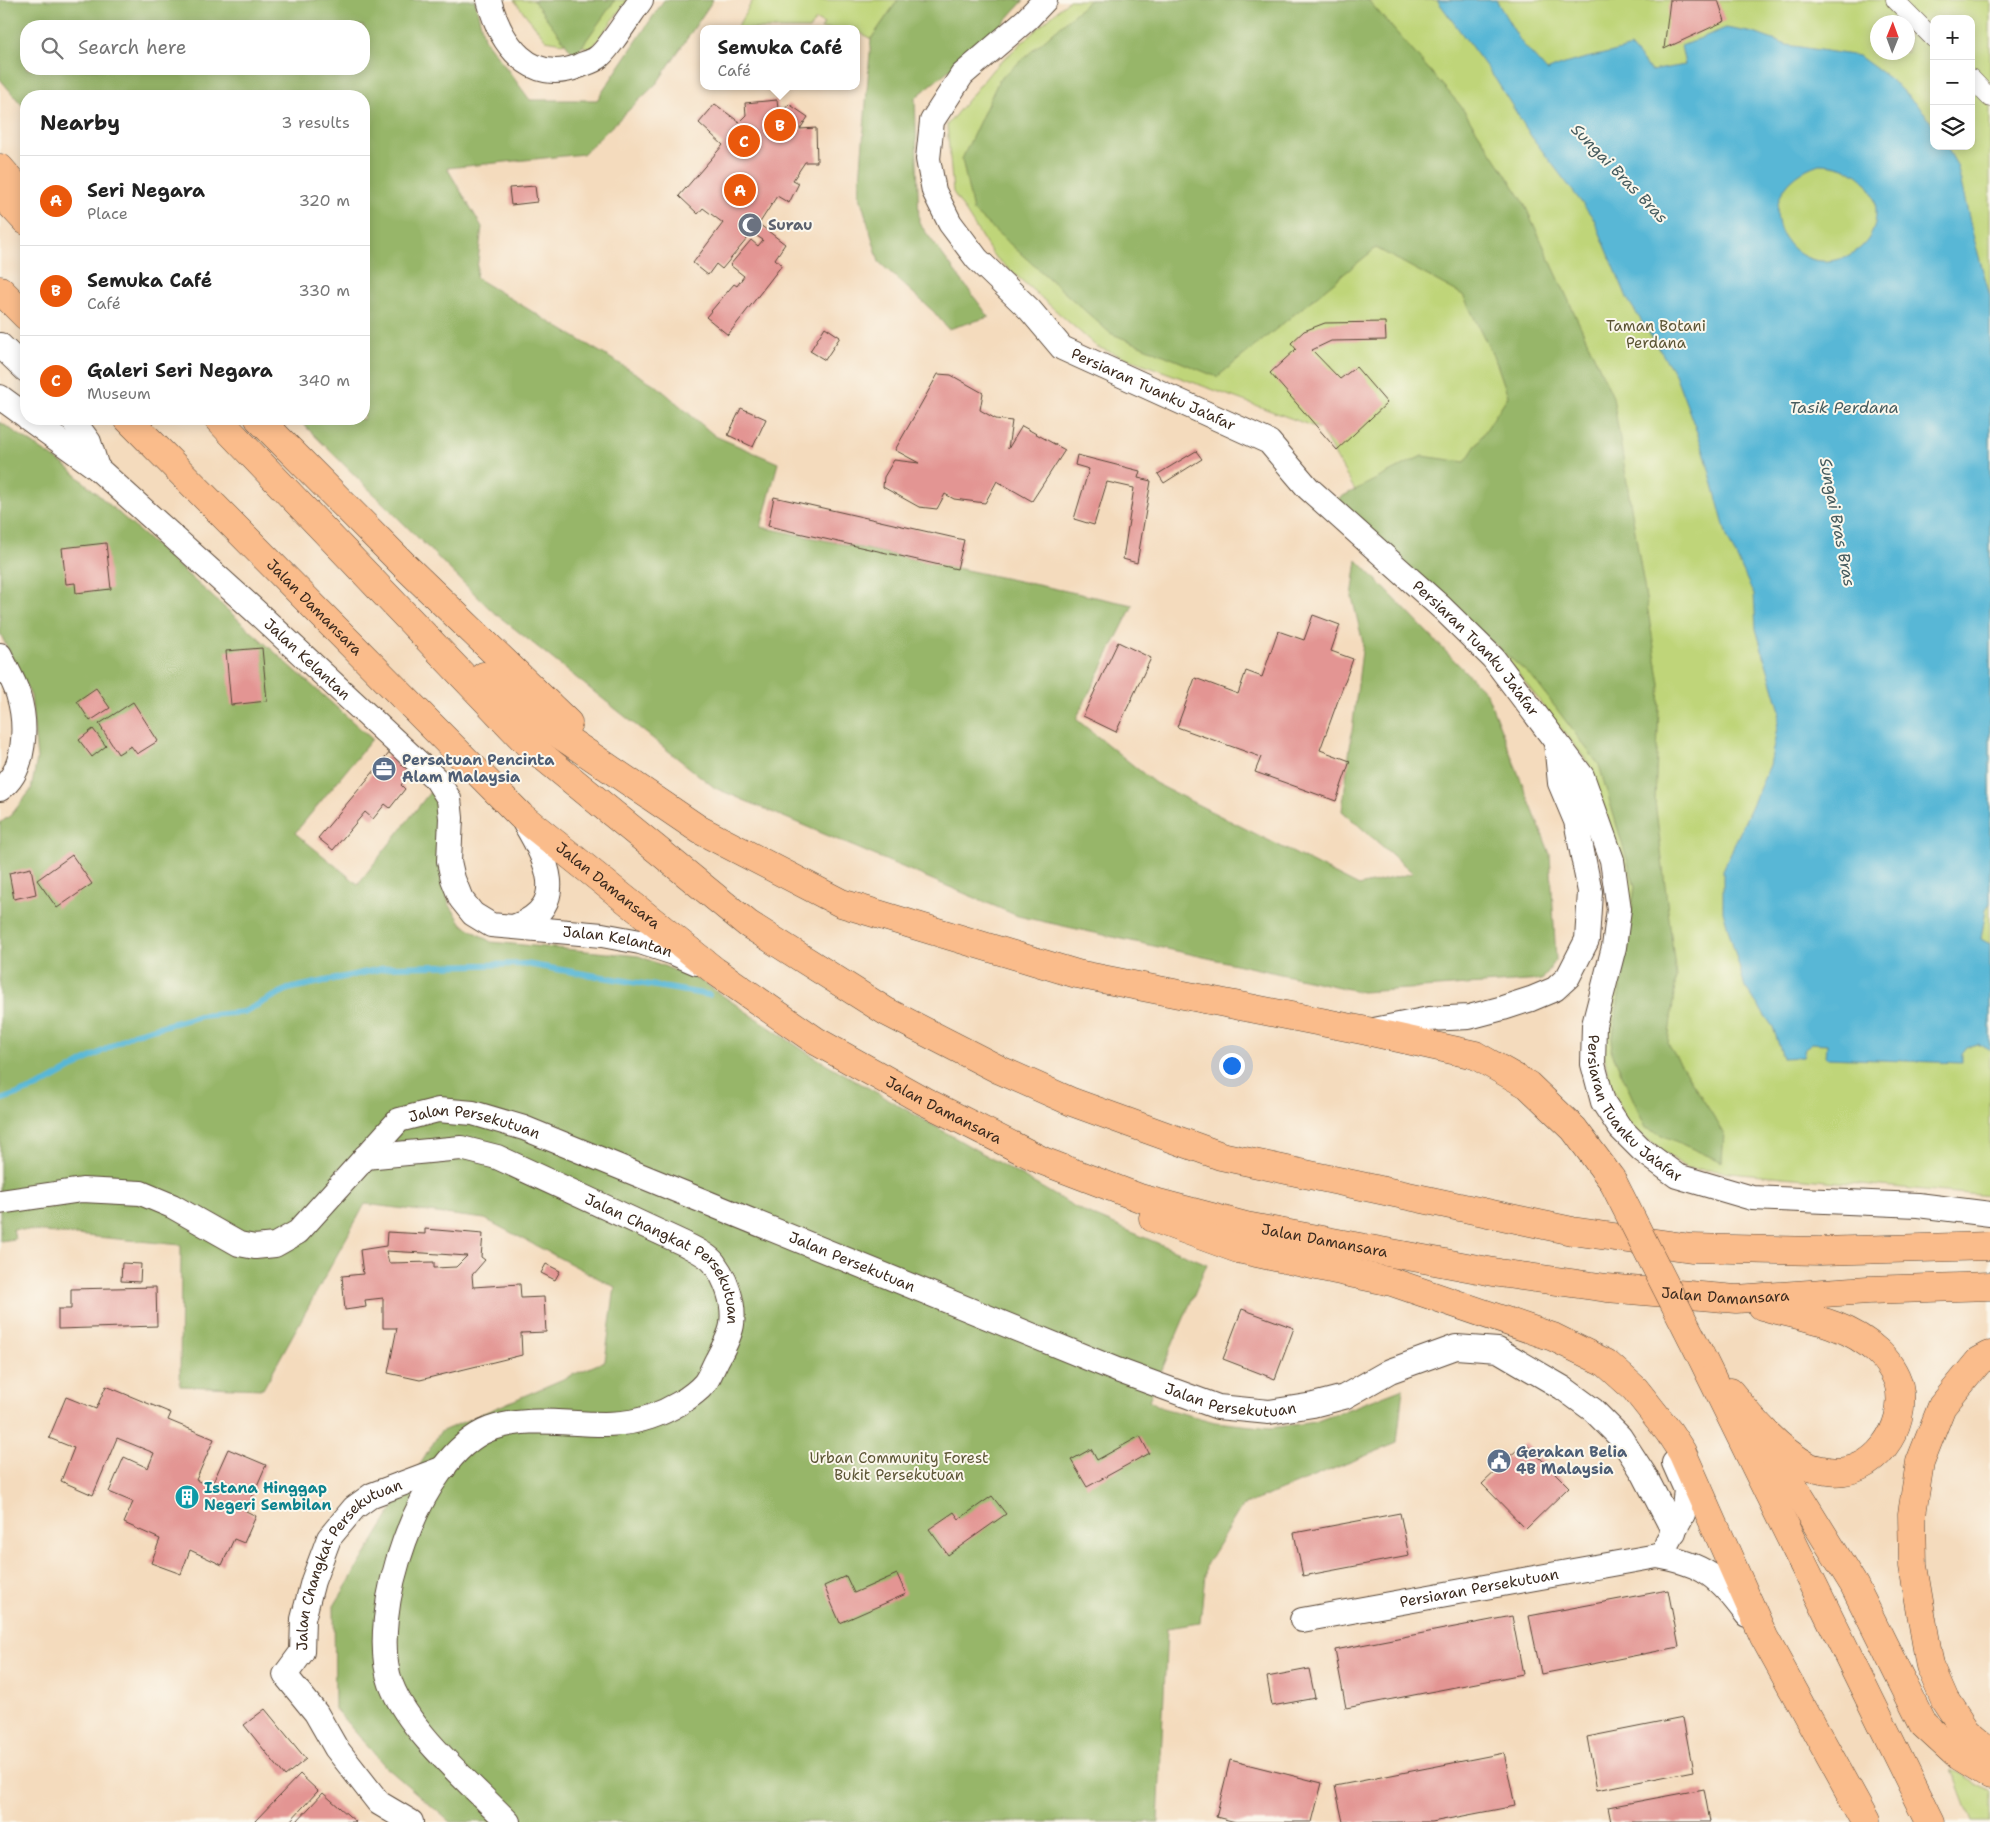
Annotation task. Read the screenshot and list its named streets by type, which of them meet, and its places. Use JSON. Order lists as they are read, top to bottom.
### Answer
{
  "streets": {
    "main road": ["Jalan Damansara"],
    "street": [
      "Persiaran Tuanku Ja'afar",
      "Jalan Kelantan",
      "Jalan Persekutuan",
      "Jalan Changkat Persekutuan",
      "Persiaran Persekutuan"
    ]
  },
  "crossings": [
    ["Jalan Damansara", "Jalan Kelantan"],
    ["Jalan Persekutuan", "Jalan Changkat Persekutuan"]
  ],
  "water": ["Sungai Bras Bras", "Tasik Perdana"],
  "parks": ["Taman Botani Perdana", "Urban Community Forest Bukit Persekutuan"],
  "places": {
    "mosque": ["Surau"],
    "office": ["Persatuan Pencinta Alam Malaysia"],
    "public building": ["Gerakan Belia 4B Malaysia"],
    "building": ["Istana Hinggap Negeri Sembilan"]
  },
  "north": "top",
  "page": {
    "map_buttons": ["+", "−"],
    "search": "Search here",
    "popup": ["Semuka Café", "Café"],
    "heading": ["Nearby", "3 results"],
    "pins": ["B", "C", "A"],
    "list": [
      {
        "mark": "A",
        "name": "Seri Negara",
        "note": "Place",
        "value": "320 m"
      },
      {
        "mark": "B",
        "name": "Semuka Café",
        "note": "Café",
        "value": "330 m"
      },
      {
        "mark": "C",
        "name": "Galeri Seri Negara",
        "note": "Museum",
        "value": "340 m"
      }
    ]
  }
}
